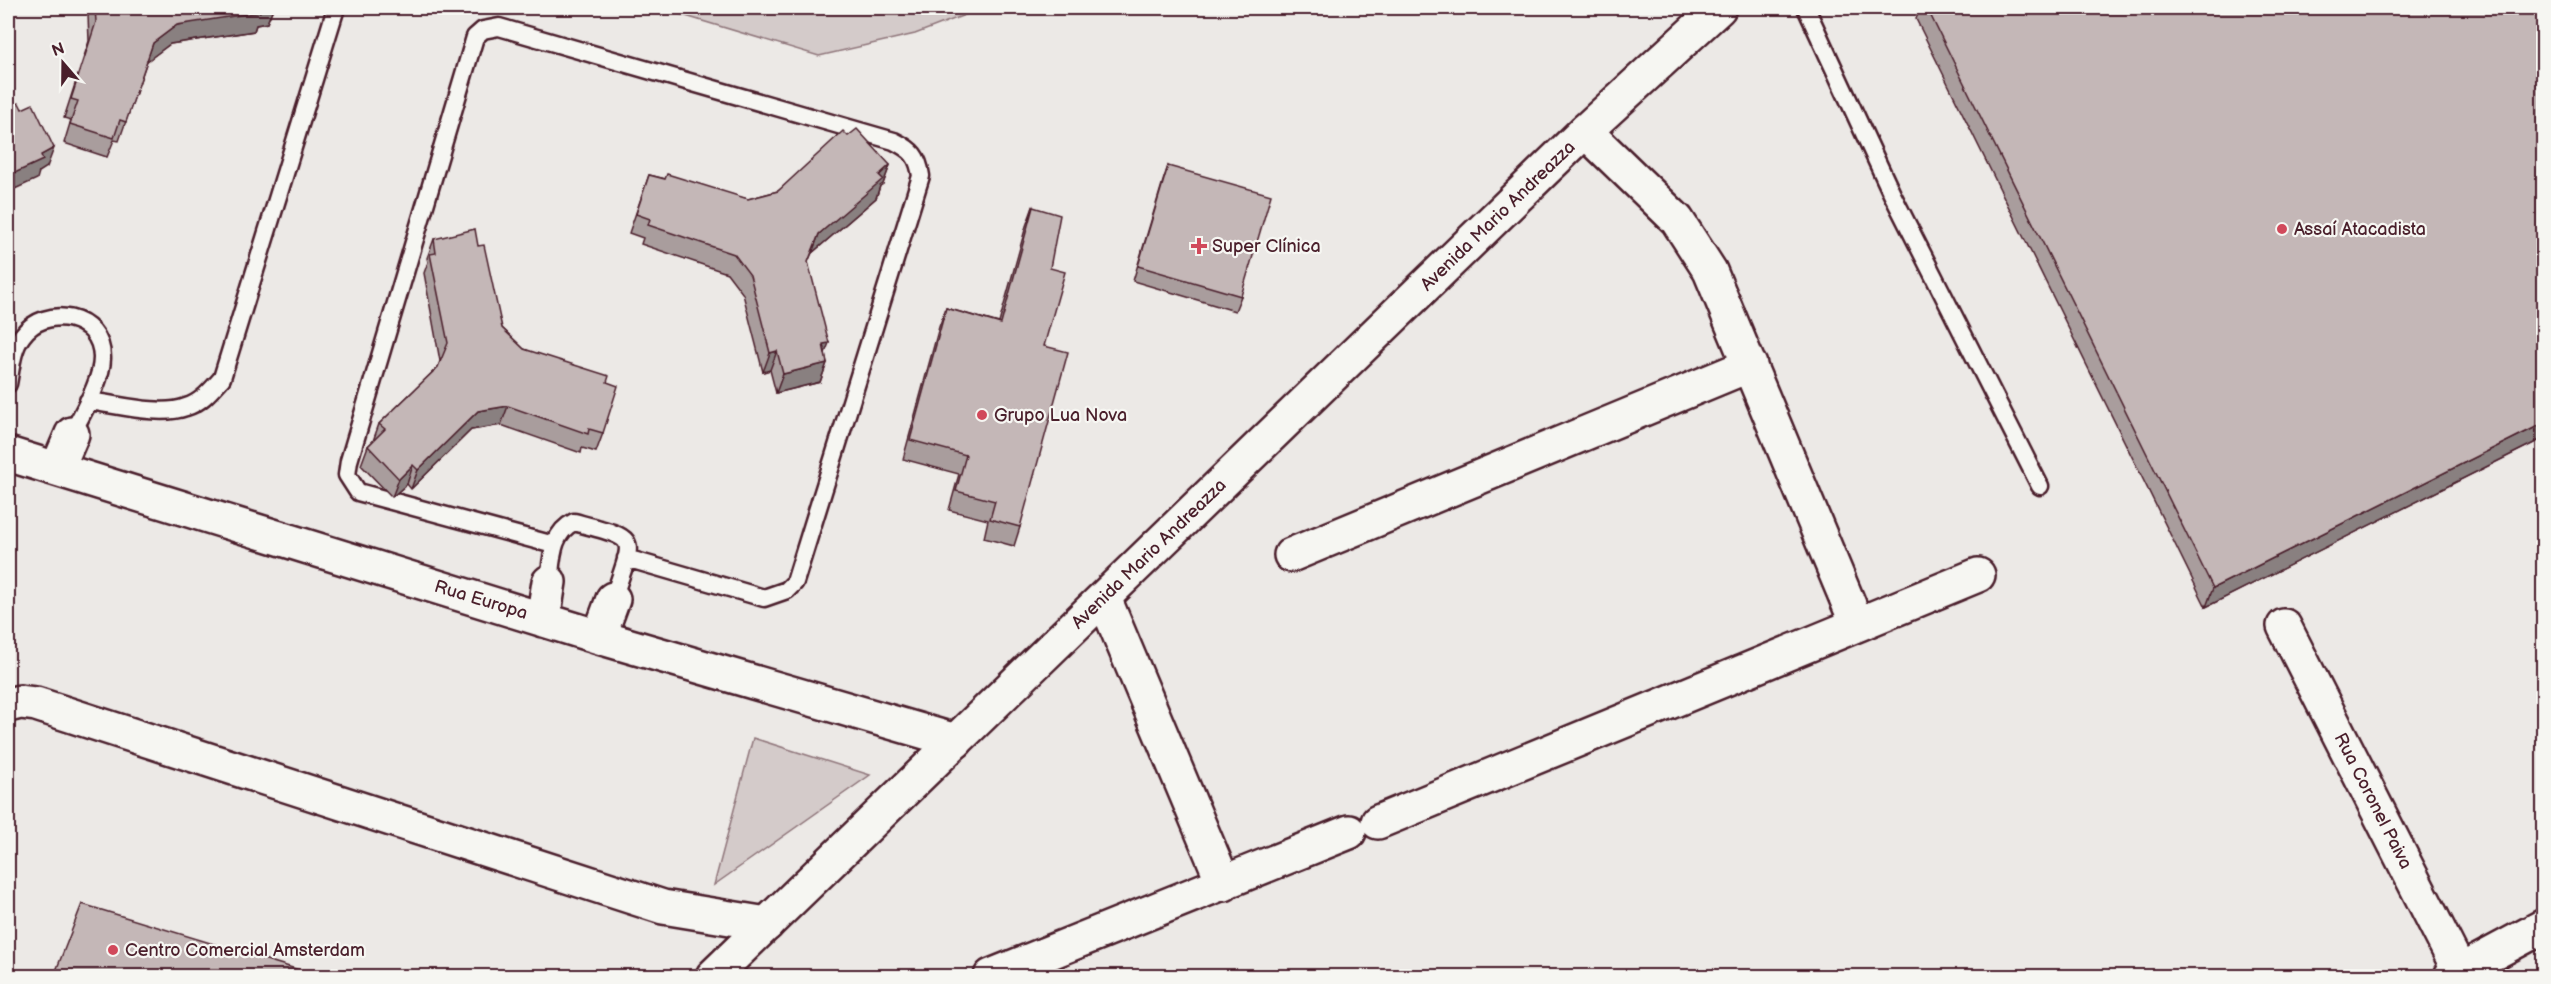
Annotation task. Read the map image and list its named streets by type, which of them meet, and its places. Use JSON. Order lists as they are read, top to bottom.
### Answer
{
  "streets": {
    "street": ["Avenida Mario Andreazza", "Rua Europa", "Rua Coronel Paiva"]
  },
  "crossings": [
    ["Avenida Mario Andreazza", "Rua Europa"]
  ],
  "places": {
    "other": ["Assaí Atacadista", "Grupo Lua Nova", "Centro Comercial Amsterdam"],
    "health": ["Super Clínica"]
  },
  "north": "top"
}
